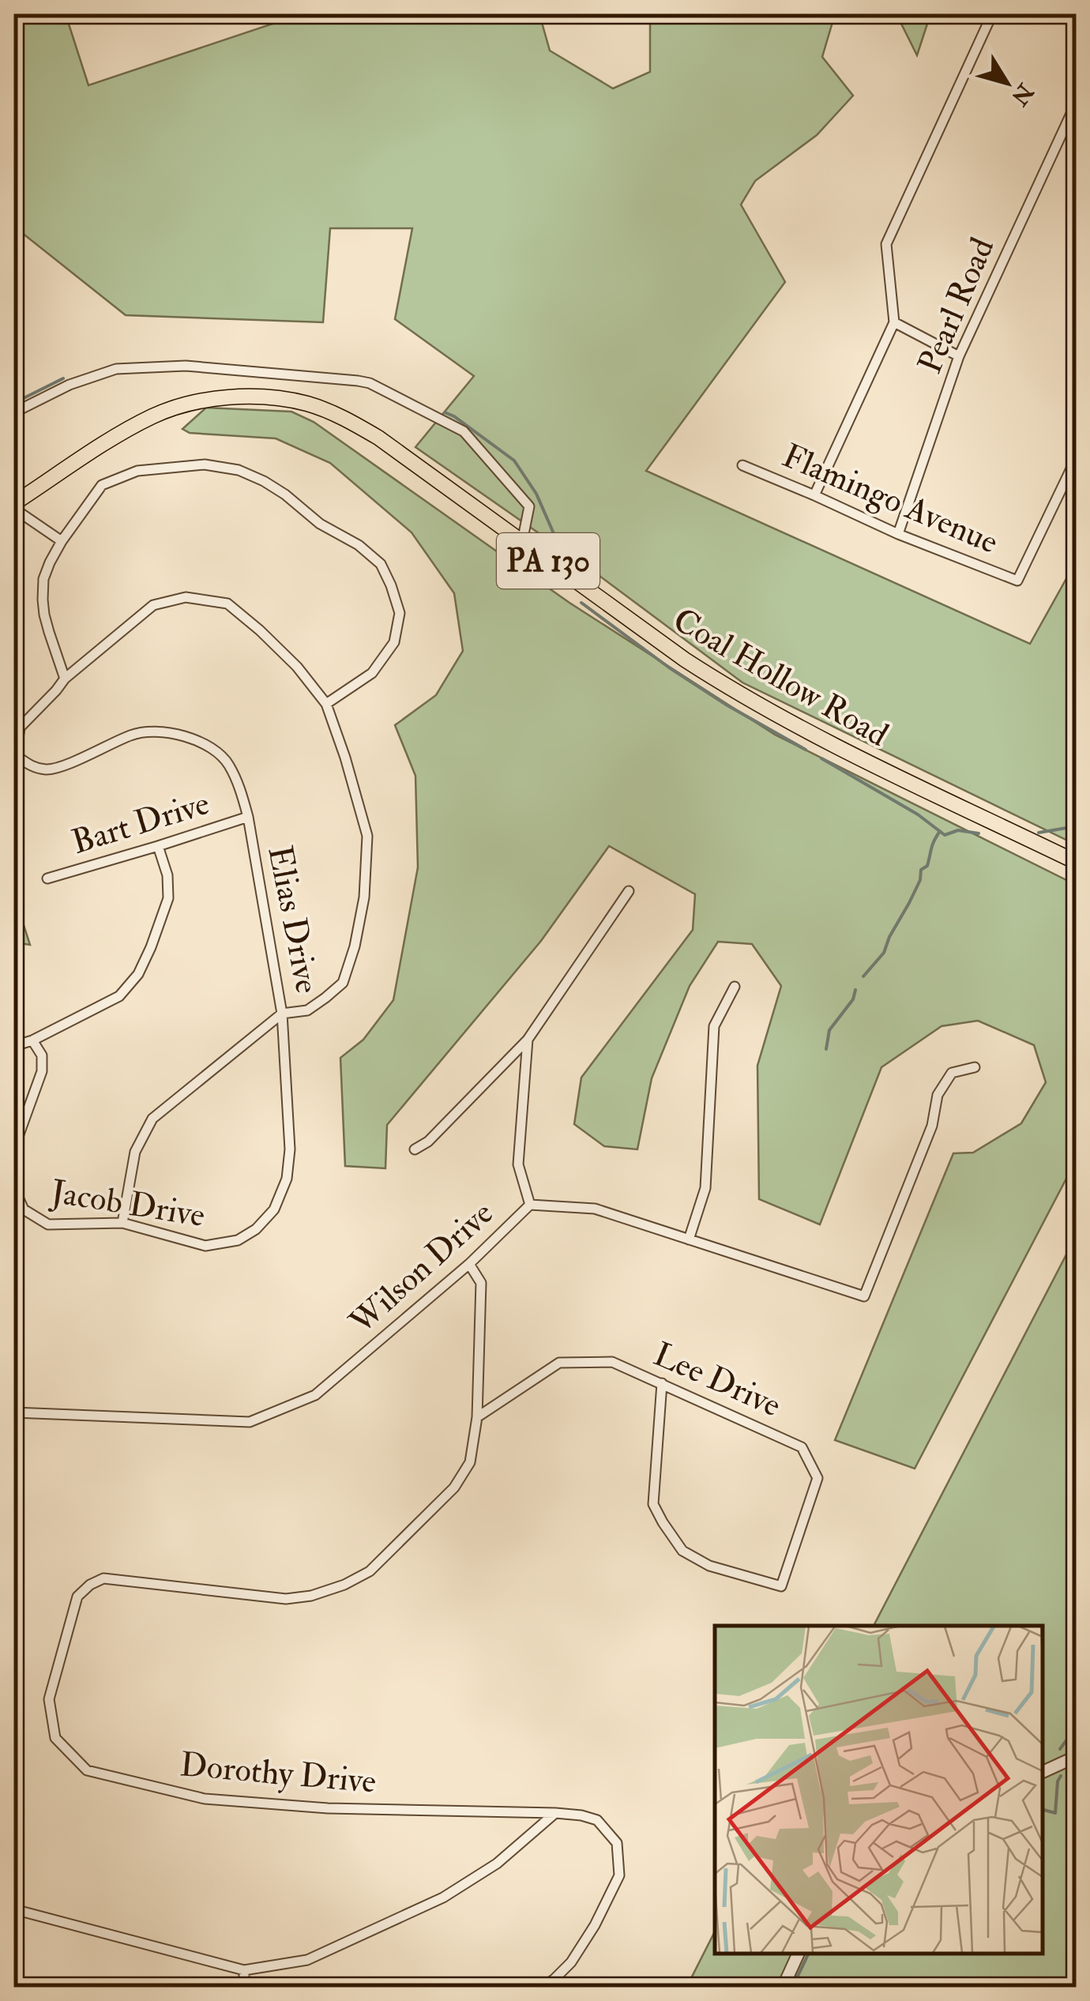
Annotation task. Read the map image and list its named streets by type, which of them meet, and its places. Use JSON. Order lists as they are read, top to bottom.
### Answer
{
  "streets": {
    "main road": ["PA 130", "Coal Hollow Road"],
    "street": [
      "Pearl Road",
      "Flamingo Avenue",
      "Bart Drive",
      "Elias Drive",
      "Jacob Drive",
      "Wilson Drive",
      "Lee Drive",
      "Dorothy Drive"
    ]
  },
  "crossings": [
    ["Pearl Road", "Flamingo Avenue"],
    ["Bart Drive", "Elias Drive"],
    ["Elias Drive", "Jacob Drive"],
    ["Wilson Drive", "Dorothy Drive"],
    ["Lee Drive", "Dorothy Drive"]
  ],
  "north": "bottom right"
}
